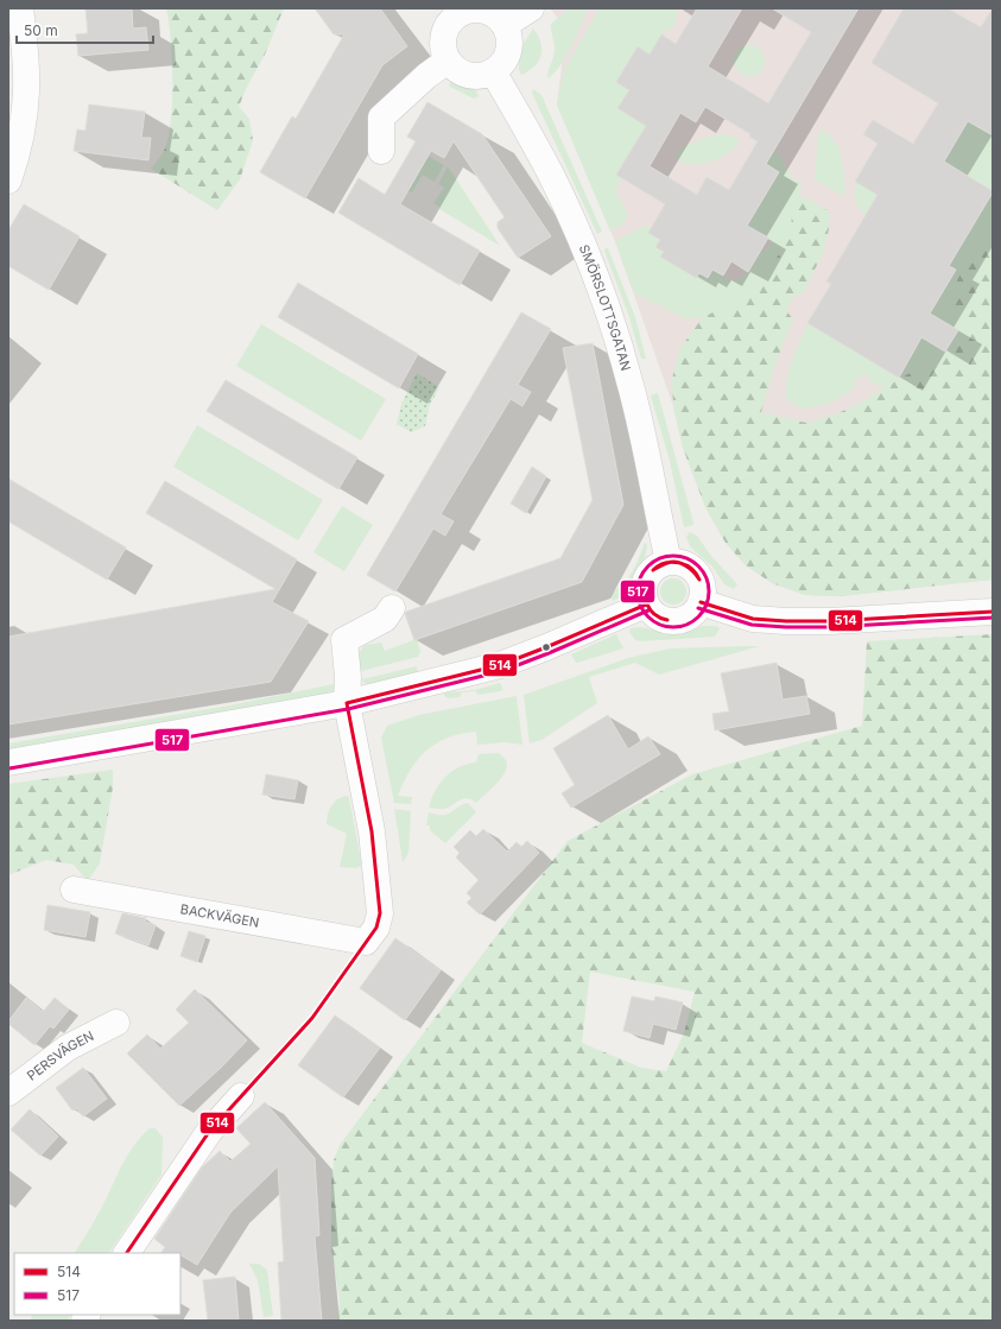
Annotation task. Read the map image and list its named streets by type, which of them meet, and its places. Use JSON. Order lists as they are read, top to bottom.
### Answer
{
  "streets": {
    "street": ["SMÖRSLOTTSGATAN", "BACKVÄGEN", "PERSVÄGEN"]
  },
  "lines": ["transit line 517", "transit line 514"],
  "legend": ["514", "517"],
  "scale_bar": "50 m"
}
